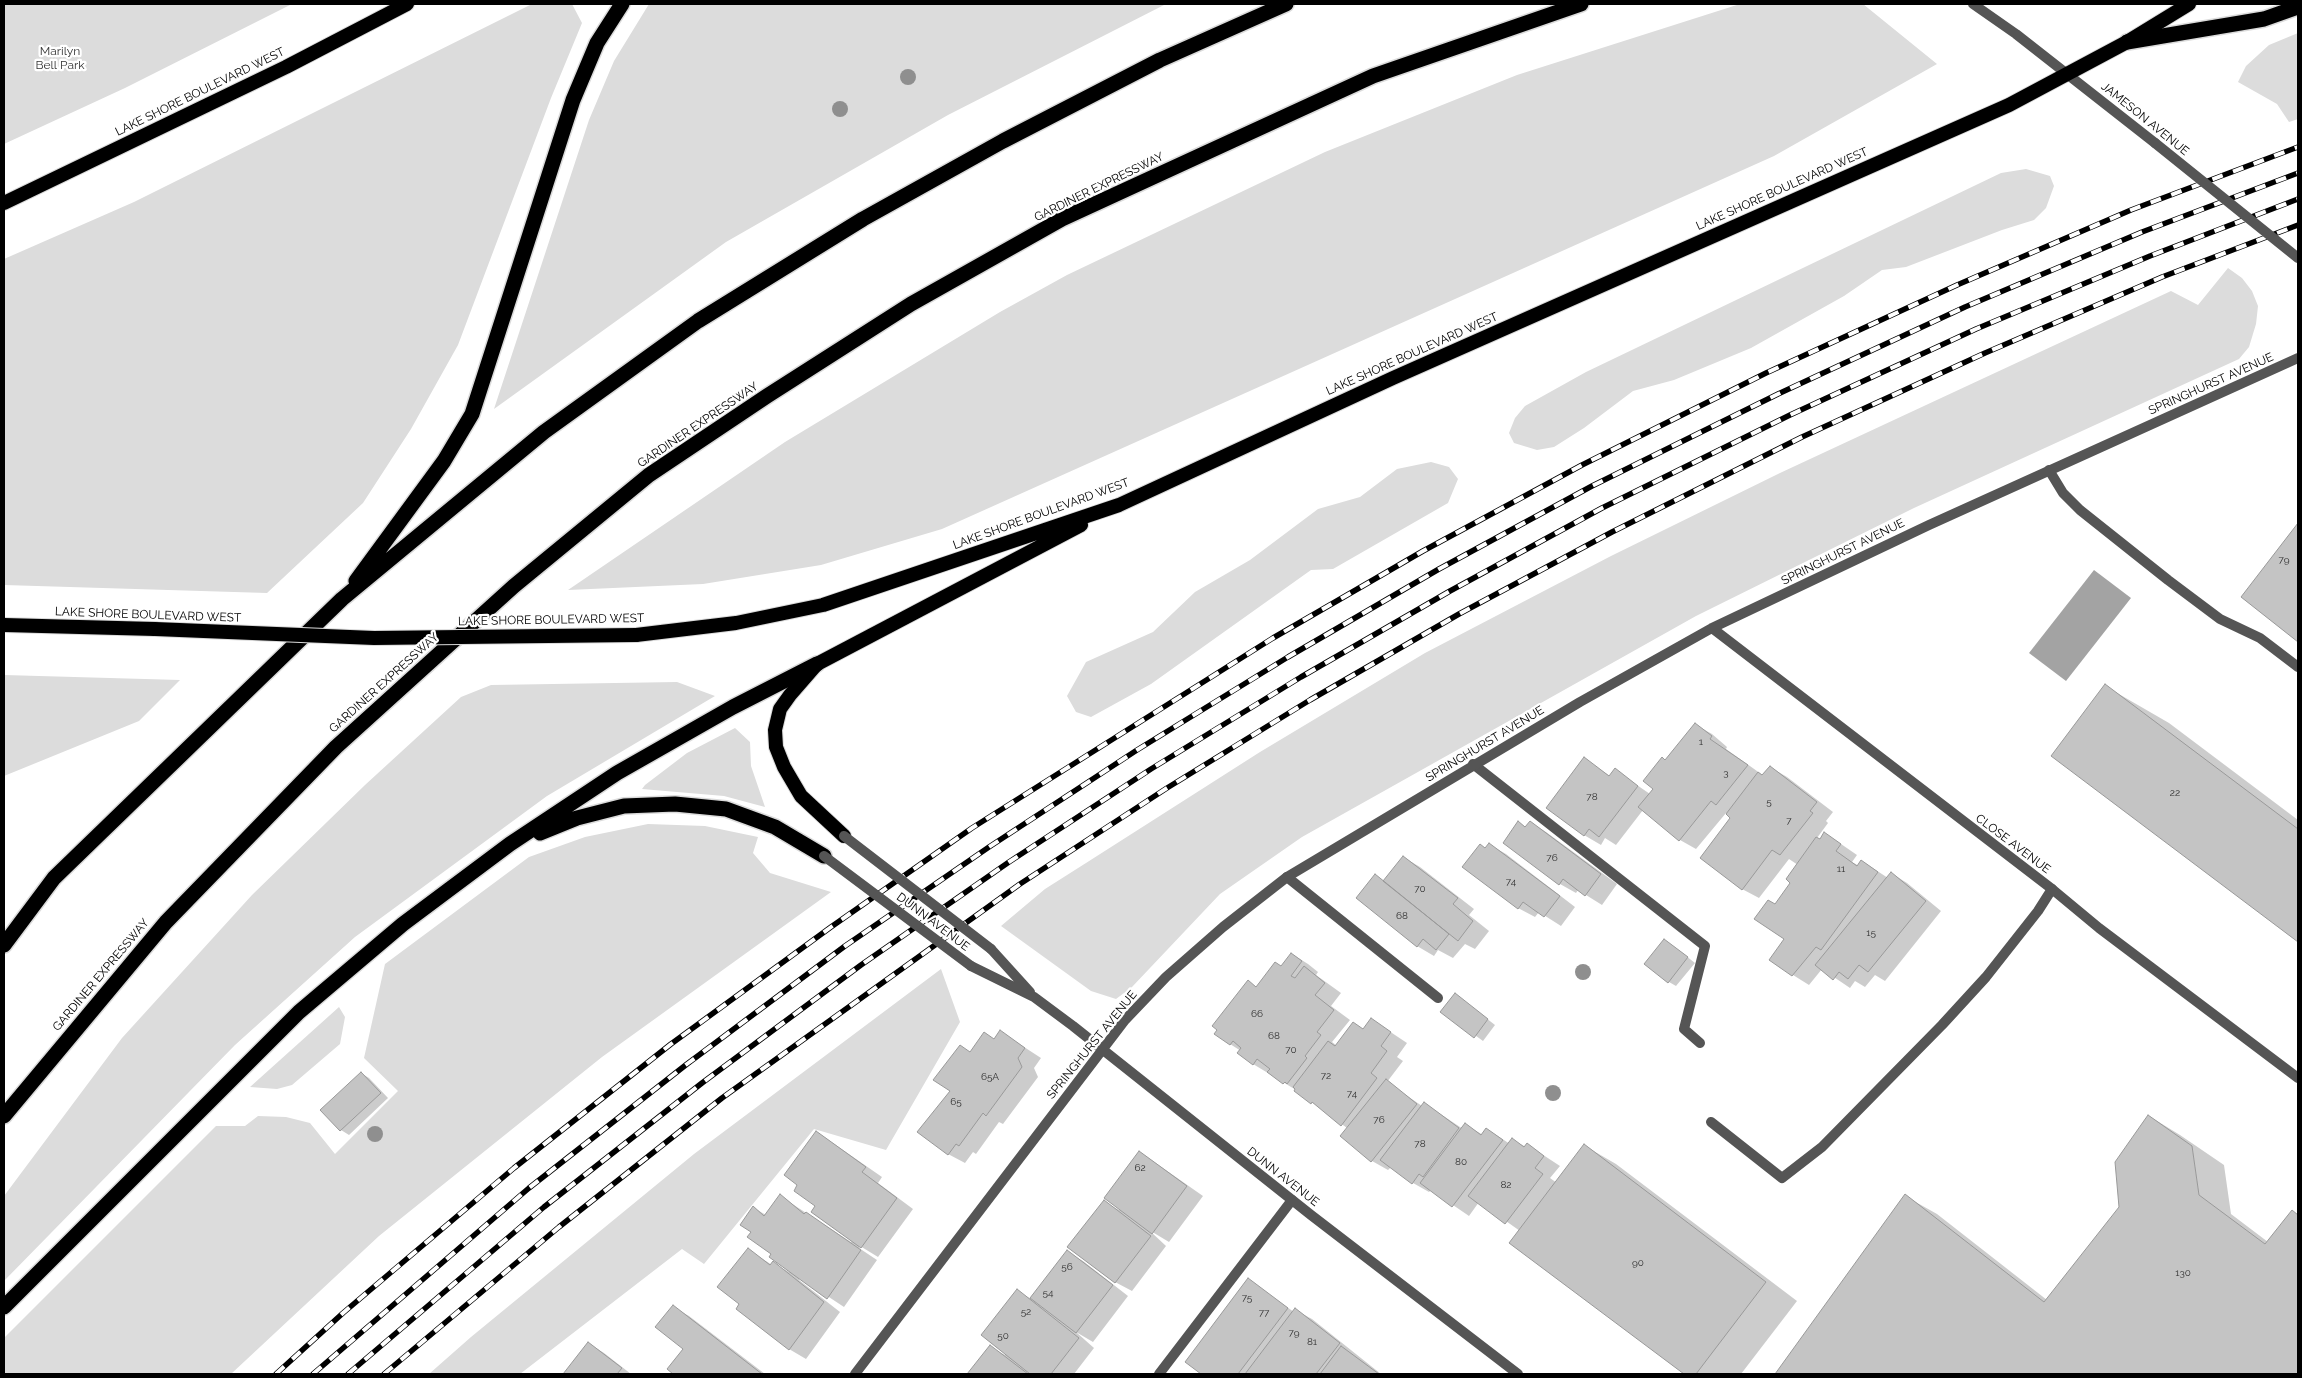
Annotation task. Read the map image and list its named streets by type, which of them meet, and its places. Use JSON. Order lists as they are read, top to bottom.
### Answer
{
  "streets": {
    "highway": ["LAKE SHORE BOULEVARD WEST", "GARDINER EXPRESSWAY"],
    "street": [
      "JAMESON AVENUE",
      "SPRINGHURST AVENUE",
      "CLOSE AVENUE",
      "DUNN AVENUE"
    ]
  },
  "crossings": [
    ["LAKE SHORE BOULEVARD WEST", "JAMESON AVENUE"],
    ["SPRINGHURST AVENUE", "CLOSE AVENUE"],
    ["SPRINGHURST AVENUE", "DUNN AVENUE"]
  ],
  "parks": ["Marilyn Bell Park"],
  "house_numbers": [
    "79",
    "1",
    "3",
    "22",
    "78",
    "5",
    "7",
    "76",
    "11",
    "74",
    "70",
    "68",
    "15",
    "66",
    "68",
    "70",
    "72",
    "65A",
    "74",
    "65",
    "76",
    "78",
    "80",
    "62",
    "82",
    "90",
    "56",
    "130",
    "54",
    "75",
    "52",
    "77",
    "79",
    "50",
    "81"
  ]
}
